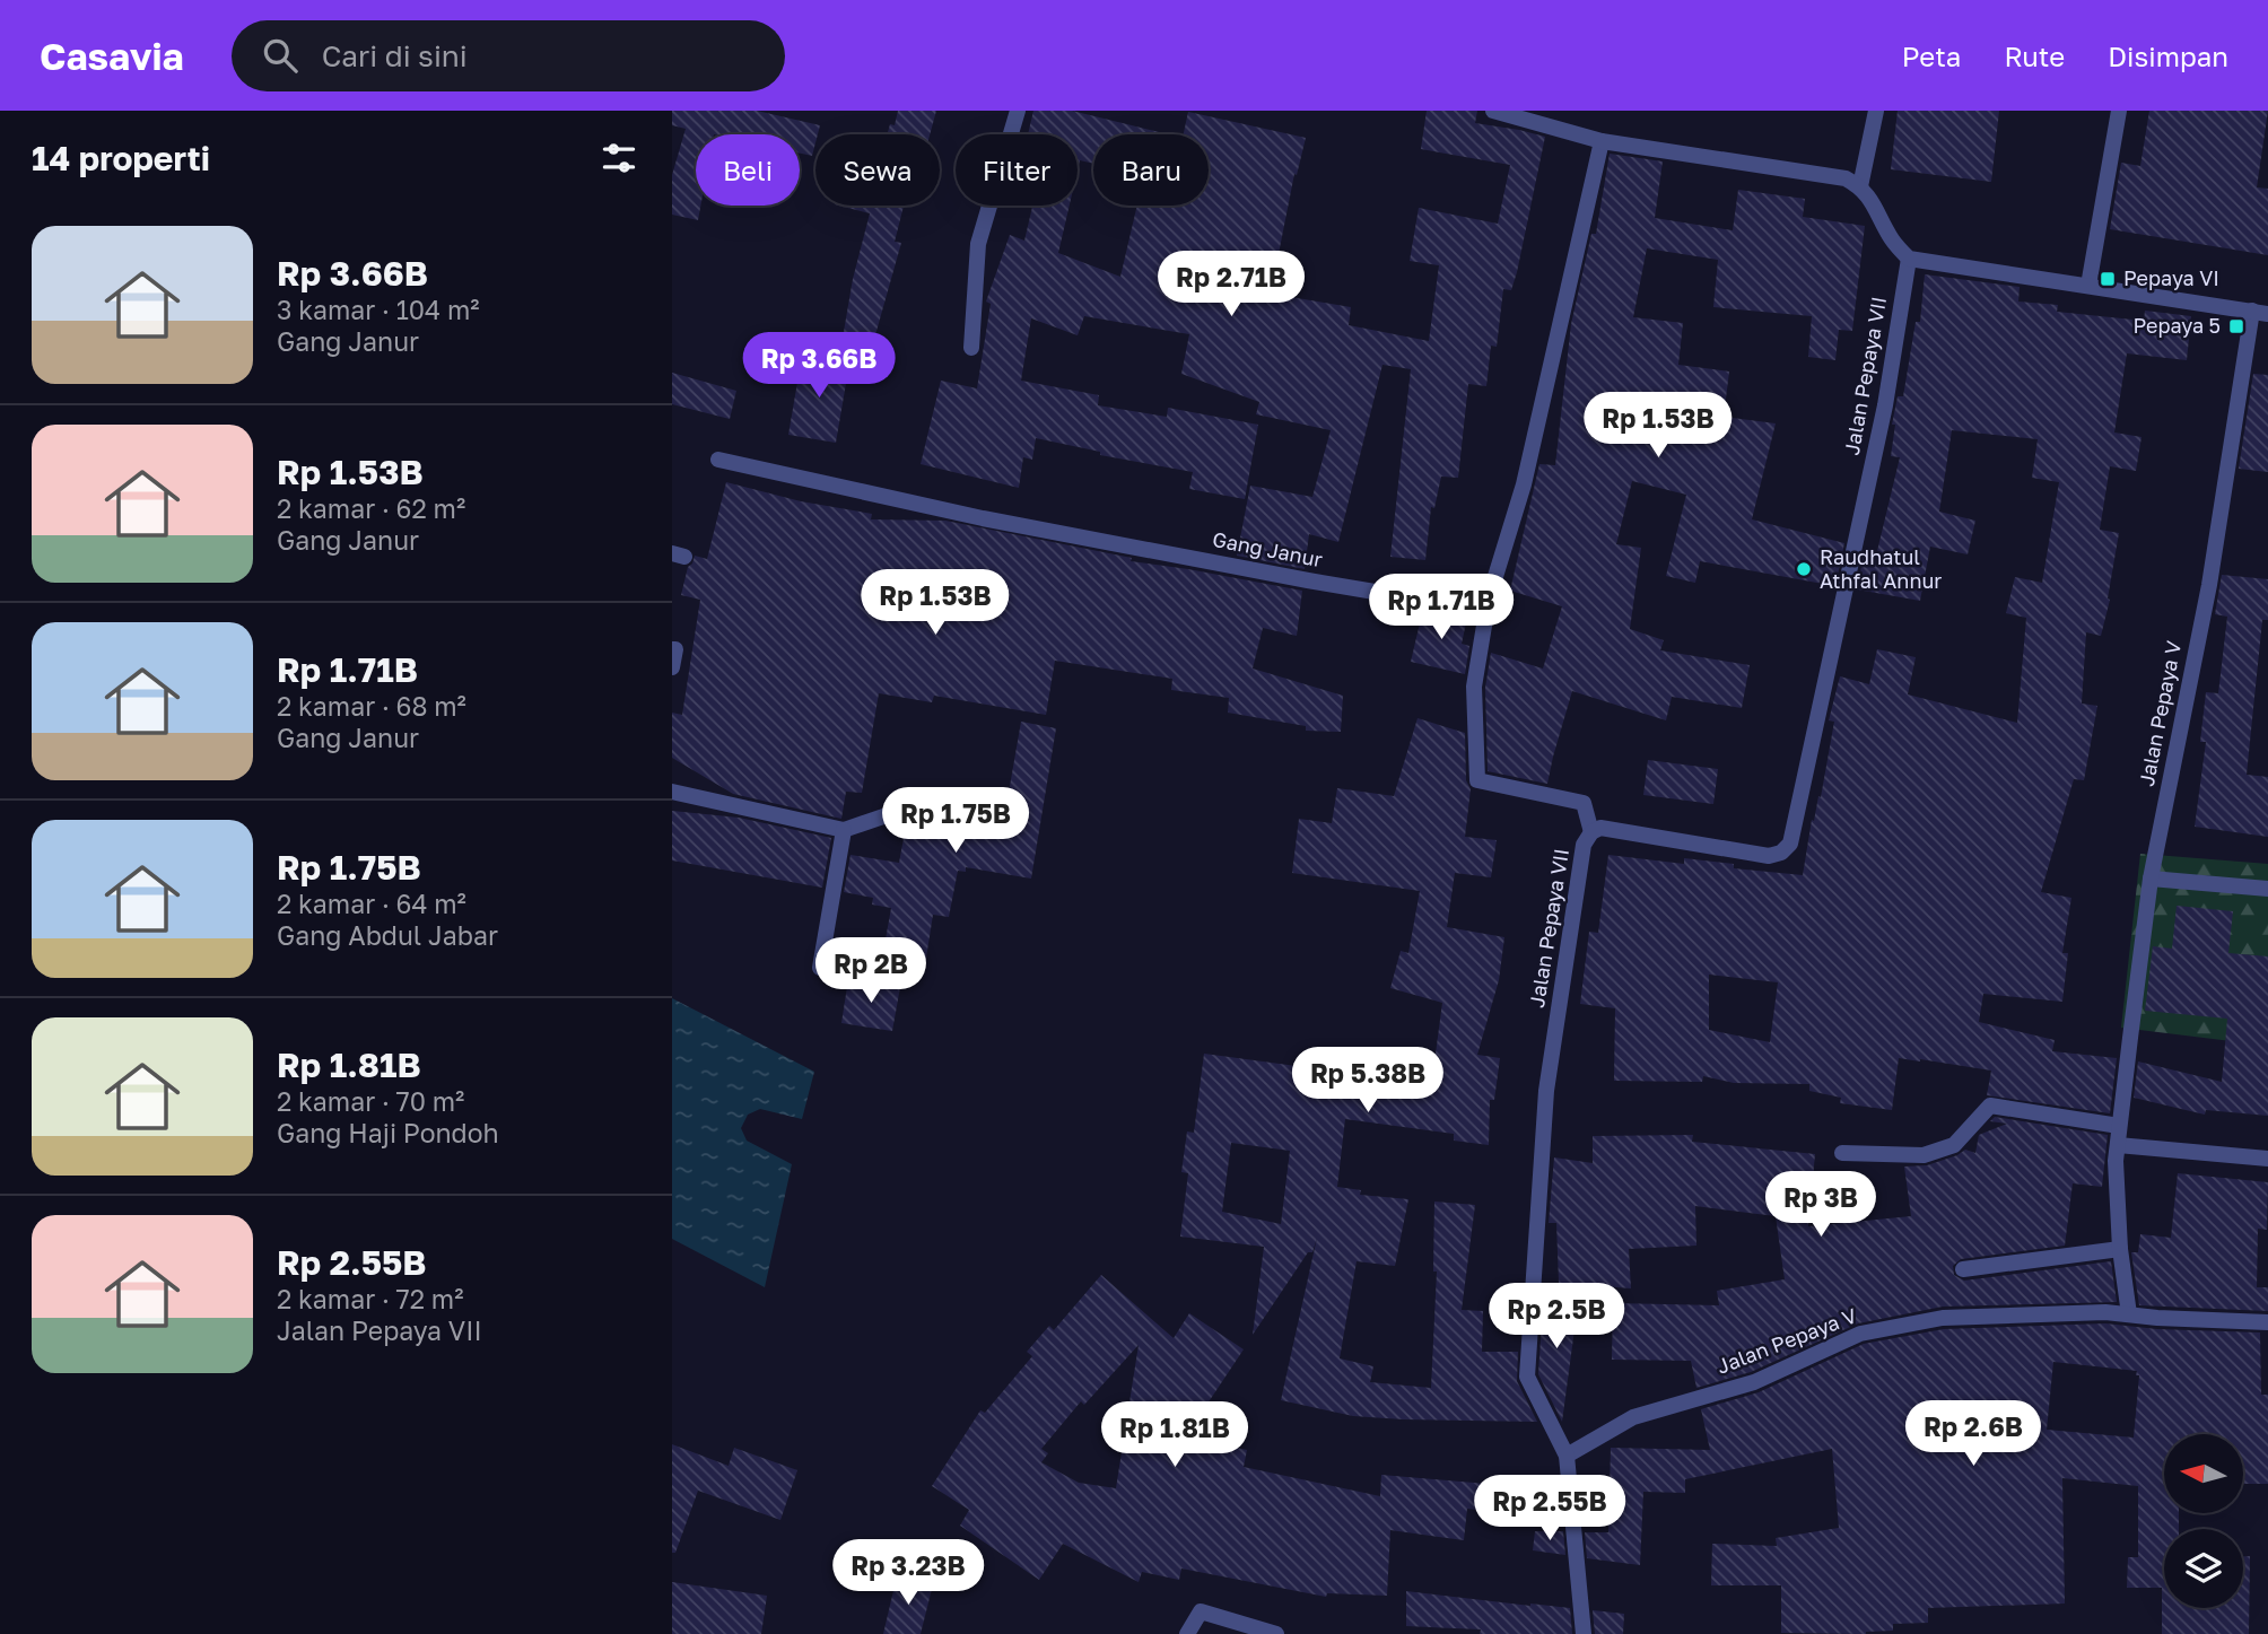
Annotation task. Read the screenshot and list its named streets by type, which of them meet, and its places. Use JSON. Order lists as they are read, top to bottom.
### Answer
{
  "streets": {
    "street": ["Jalan Pepaya VII", "Gang Janur", "Jalan Pepaya V"]
  },
  "crossings": [
    ["Jalan Pepaya VII", "Jalan Pepaya V"]
  ],
  "places": {
    "transit": ["Pepaya VI", "Pepaya 5"],
    "other": ["Raudhatul Athfal Annur"]
  },
  "north": "left",
  "page": {
    "header": "Casavia",
    "search": "Cari di sini",
    "nav": ["Peta", "Rute", "Disimpan"],
    "heading": "14 properti",
    "chip": [
      "Beli",
      "Sewa",
      "Filter",
      "Baru"
    ],
    "list": [
      {
        "name": "Rp 3.66B",
        "note": "3 kamar · 104 m² · Gang Janur"
      },
      {
        "name": "Rp 1.53B",
        "note": "2 kamar · 62 m² · Gang Janur"
      },
      {
        "name": "Rp 1.71B",
        "note": "2 kamar · 68 m² · Gang Janur"
      },
      {
        "name": "Rp 1.75B",
        "note": "2 kamar · 64 m² · Gang Abdul Jabar"
      },
      {
        "name": "Rp 1.81B",
        "note": "2 kamar · 70 m² · Gang Haji Pondoh"
      },
      {
        "name": "Rp 2.55B",
        "note": "2 kamar · 72 m² · Jalan Pepaya VII"
      }
    ],
    "price": [
      "Rp 2.71B",
      "Rp 3.66B",
      "Rp 1.53B",
      "Rp 1.53B",
      "Rp 1.71B",
      "Rp 1.75B",
      "Rp 2B",
      "Rp 5.38B",
      "Rp 3B",
      "Rp 2.5B",
      "Rp 2.6B",
      "Rp 1.81B",
      "Rp 2.55B",
      "Rp 3.23B"
    ]
  }
}
